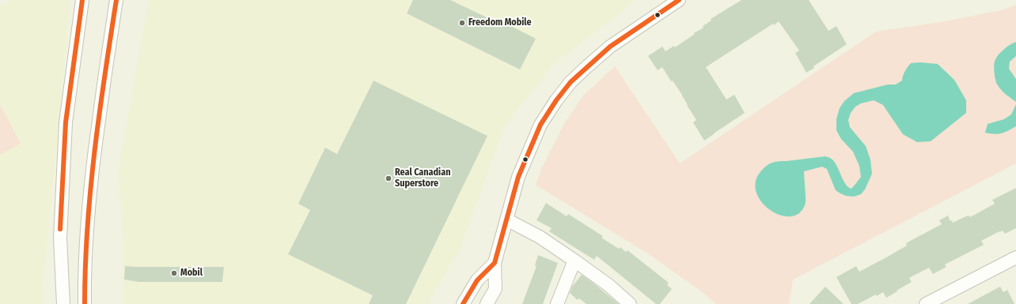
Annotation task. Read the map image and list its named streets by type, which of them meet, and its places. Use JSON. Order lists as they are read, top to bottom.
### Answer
{
  "places": ["Freedom Mobile", "Real Canadian Superstore", "Mobil"]
}
